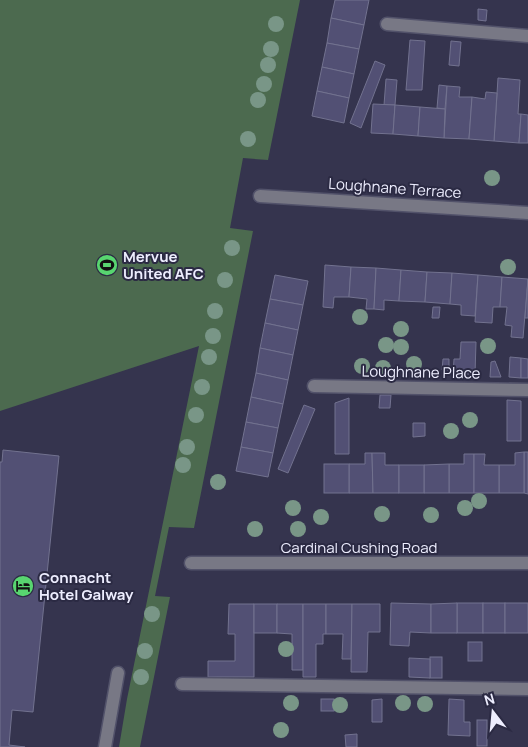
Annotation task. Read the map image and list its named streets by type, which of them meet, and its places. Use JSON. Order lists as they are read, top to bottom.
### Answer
{
  "streets": {
    "street": ["Loughnane Terrace", "Loughnane Place", "Cardinal Cushing Road"]
  },
  "places": {
    "sports": ["Mervue United AFC"],
    "hotel": ["Connacht Hotel Galway"]
  },
  "north": "top"
}
